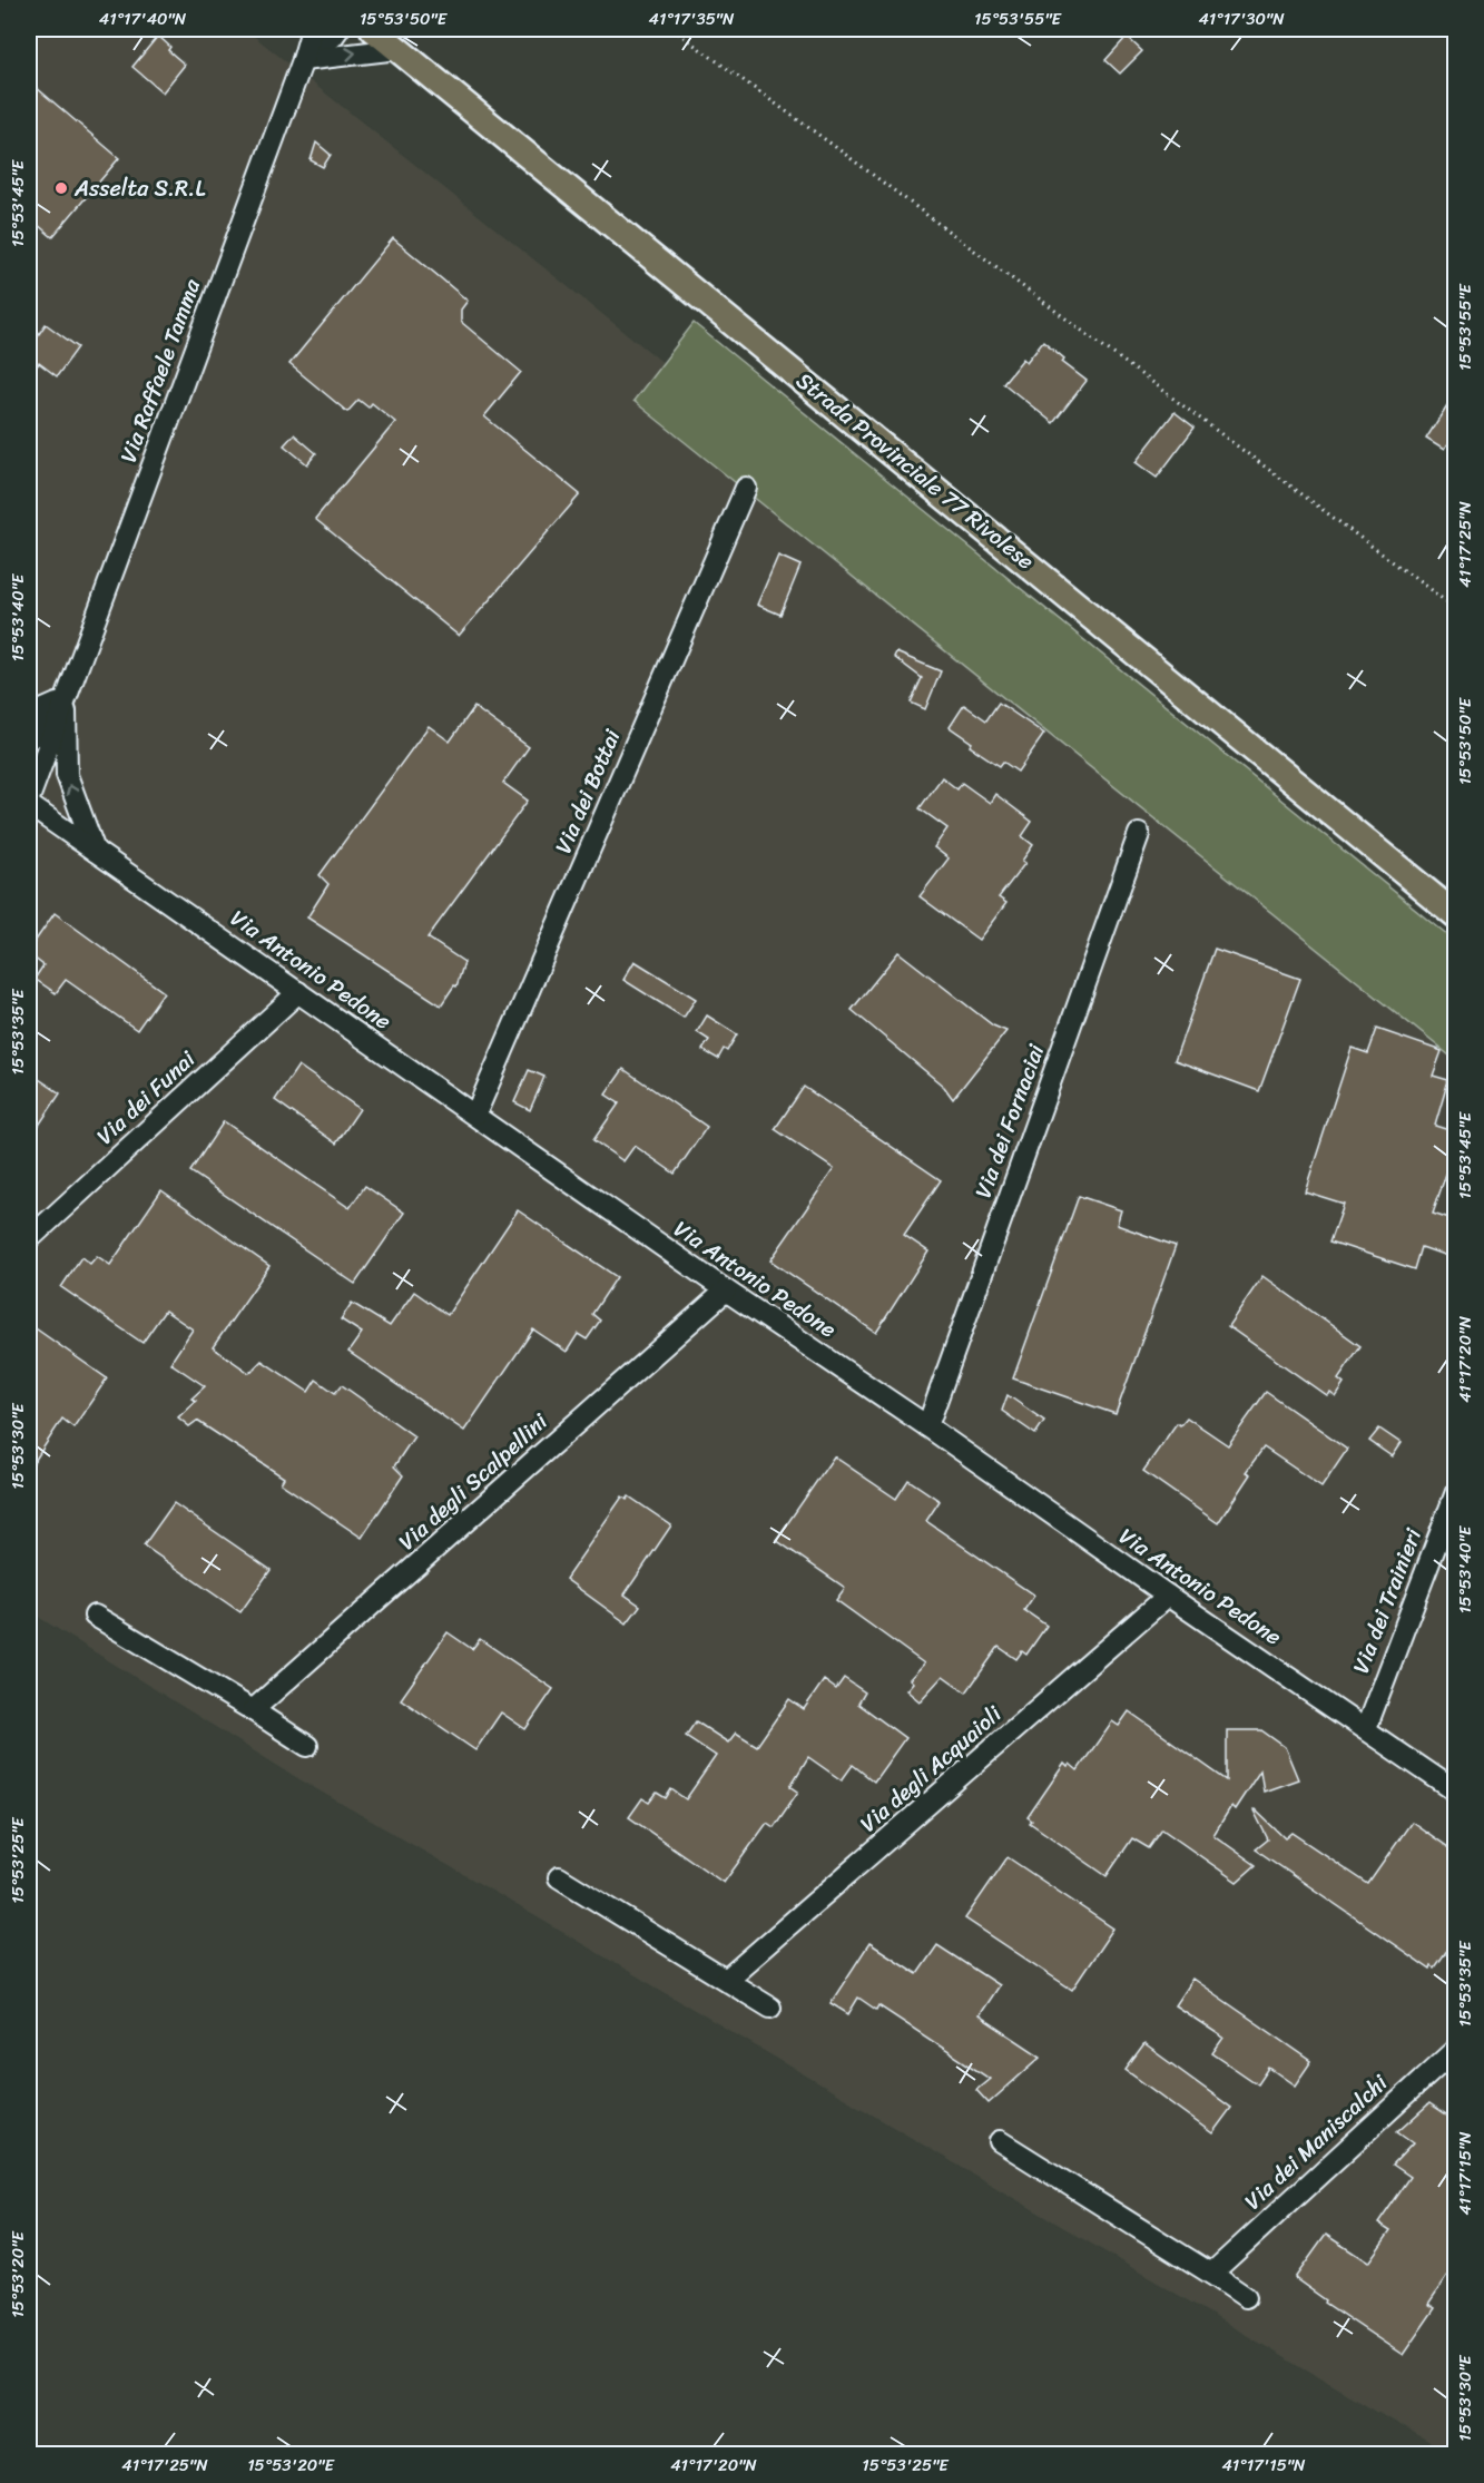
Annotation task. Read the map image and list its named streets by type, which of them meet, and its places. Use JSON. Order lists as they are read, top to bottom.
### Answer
{
  "streets": {
    "main road": ["Strada Provinciale 77 Rivolese"],
    "street": [
      "Via Raffaele Tamma",
      "Via dei Bottai",
      "Via Antonio Pedone",
      "Via dei Funai",
      "Via dei Fornaciai",
      "Via degli Scalpellini",
      "Via dei Trainieri",
      "Via degli Acquaioli",
      "Via dei Maniscalchi"
    ]
  },
  "crossings": [
    ["Via dei Bottai", "Via Antonio Pedone"],
    ["Via Antonio Pedone", "Via dei Funai"],
    ["Via Antonio Pedone", "Via dei Fornaciai"],
    ["Via Antonio Pedone", "Via degli Scalpellini"],
    ["Via Antonio Pedone", "Via dei Trainieri"],
    ["Via Antonio Pedone", "Via degli Acquaioli"]
  ],
  "places": ["Asselta S.R.L"],
  "coordinates": [
    "41°17'40\"N",
    "15°53'50\"E",
    "41°17'35\"N",
    "15°53'55\"E",
    "41°17'30\"N",
    "15°53'45\"E",
    "41°17'25\"N",
    "15°53'40\"E",
    "15°53'35\"E",
    "41°17'20\"N",
    "15°53'30\"E",
    "15°53'25\"E",
    "41°17'15\"N",
    "15°53'20\"E"
  ]
}
